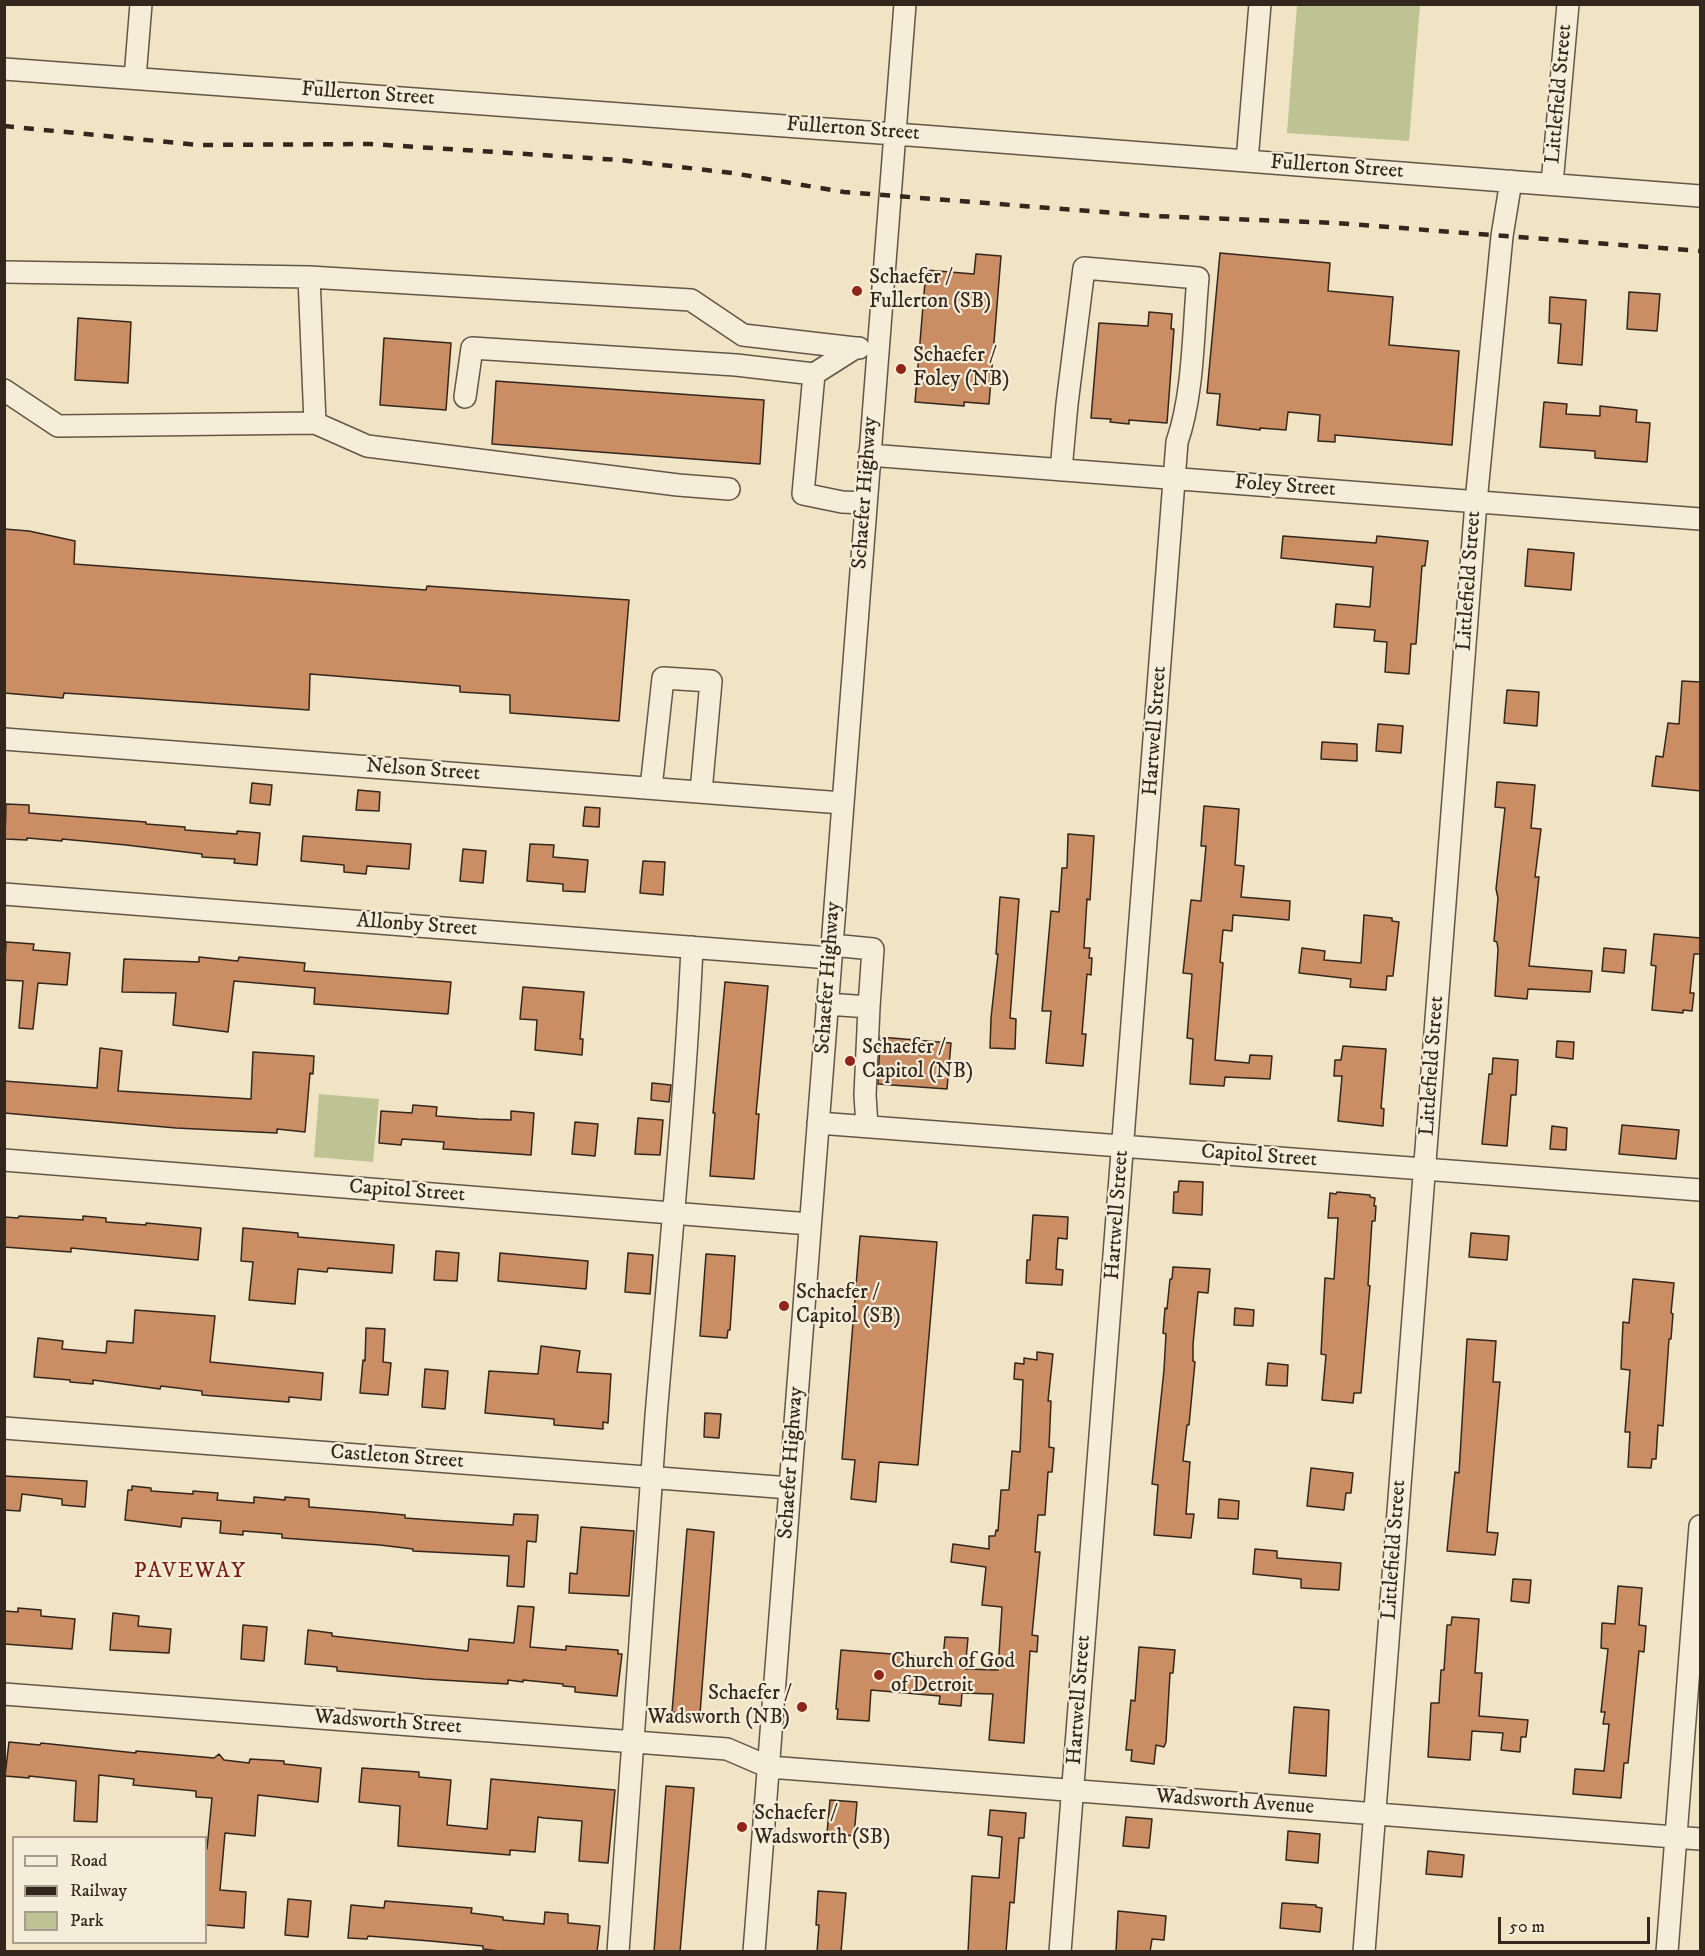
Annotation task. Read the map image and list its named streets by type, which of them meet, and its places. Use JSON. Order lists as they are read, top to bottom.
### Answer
{
  "streets": {
    "street": [
      "Littlefield Street",
      "Fullerton Street",
      "Foley Street",
      "Schaefer Highway",
      "Hartwell Street",
      "Nelson Street",
      "Allonby Street",
      "Capitol Street",
      "Castleton Street",
      "Wadsworth Street",
      "Wadsworth Avenue"
    ]
  },
  "crossings": [
    ["Littlefield Street", "Fullerton Street"],
    ["Littlefield Street", "Foley Street"],
    ["Littlefield Street", "Capitol Street"],
    ["Littlefield Street", "Wadsworth Avenue"],
    ["Fullerton Street", "Schaefer Highway"],
    ["Foley Street", "Schaefer Highway"],
    ["Foley Street", "Hartwell Street"],
    ["Schaefer Highway", "Nelson Street"],
    ["Schaefer Highway", "Allonby Street"],
    ["Schaefer Highway", "Capitol Street"],
    ["Schaefer Highway", "Castleton Street"],
    ["Schaefer Highway", "Wadsworth Street"],
    ["Schaefer Highway", "Wadsworth Avenue"],
    ["Hartwell Street", "Capitol Street"],
    ["Hartwell Street", "Wadsworth Avenue"],
    ["Wadsworth Street", "Wadsworth Avenue"]
  ],
  "districts": ["PAVEWAY"],
  "places": [
    "Schaefer / Fullerton (SB)",
    "Schaefer / Foley (NB)",
    "Schaefer / Capitol (NB)",
    "Schaefer / Capitol (SB)",
    "Church of God of Detroit",
    "Schaefer / Wadsworth (NB)",
    "Schaefer / Wadsworth (SB)"
  ],
  "legend": ["Road", "Railway", "Park"],
  "scale_bar": "50 m"
}
